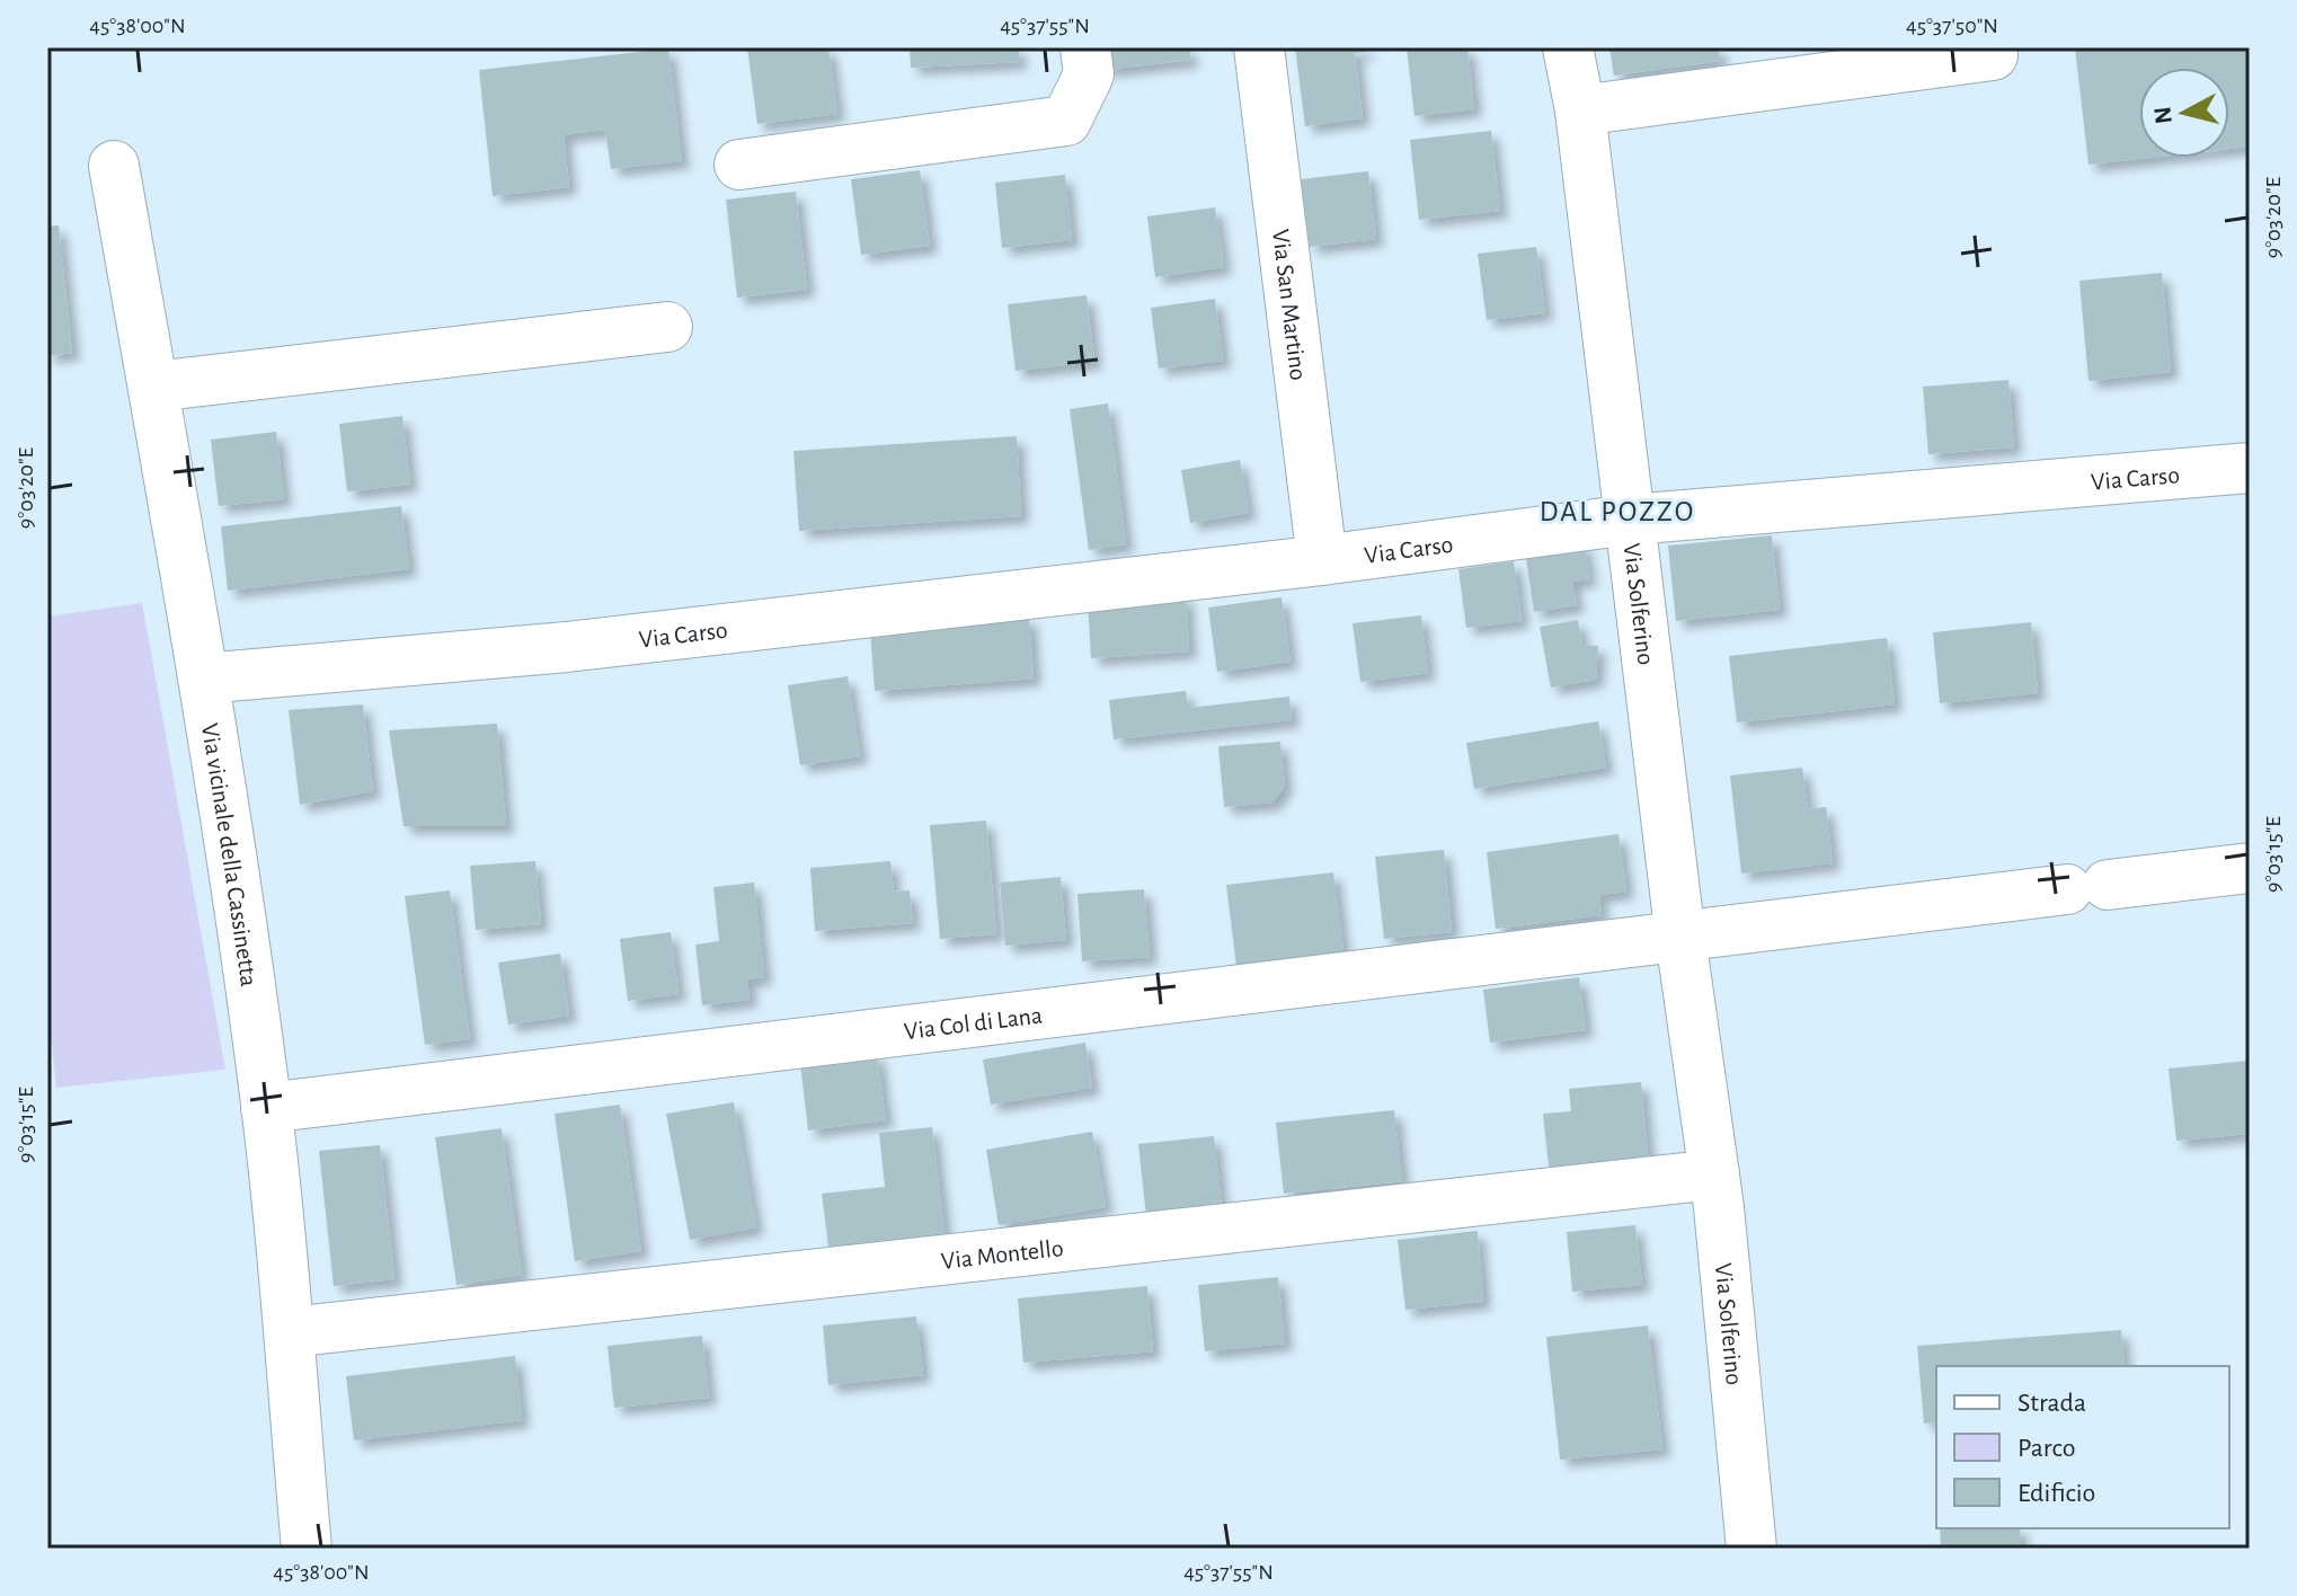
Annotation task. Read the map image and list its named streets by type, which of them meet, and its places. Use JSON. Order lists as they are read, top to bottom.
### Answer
{
  "streets": {
    "street": [
      "Via San Martino",
      "Via Carso",
      "Via Solferino",
      "Via vicinale della Cassinetta",
      "Via Col di Lana",
      "Via Montello"
    ]
  },
  "crossings": [
    ["Via San Martino", "Via Carso"],
    ["Via Carso", "Via Solferino"],
    ["Via Carso", "Via vicinale della Cassinetta"],
    ["Via Solferino", "Via Col di Lana"],
    ["Via Solferino", "Via Montello"],
    ["Via vicinale della Cassinetta", "Via Col di Lana"],
    ["Via vicinale della Cassinetta", "Via Montello"]
  ],
  "districts": ["DAL POZZO"],
  "legend": ["Strada", "Parco", "Edificio"],
  "north": "left",
  "coordinates": [
    "45°38'00\"N",
    "45°37'55\"N",
    "45°37'50\"N",
    "9°03'20\"E",
    "9°03'15\"E"
  ]
}
